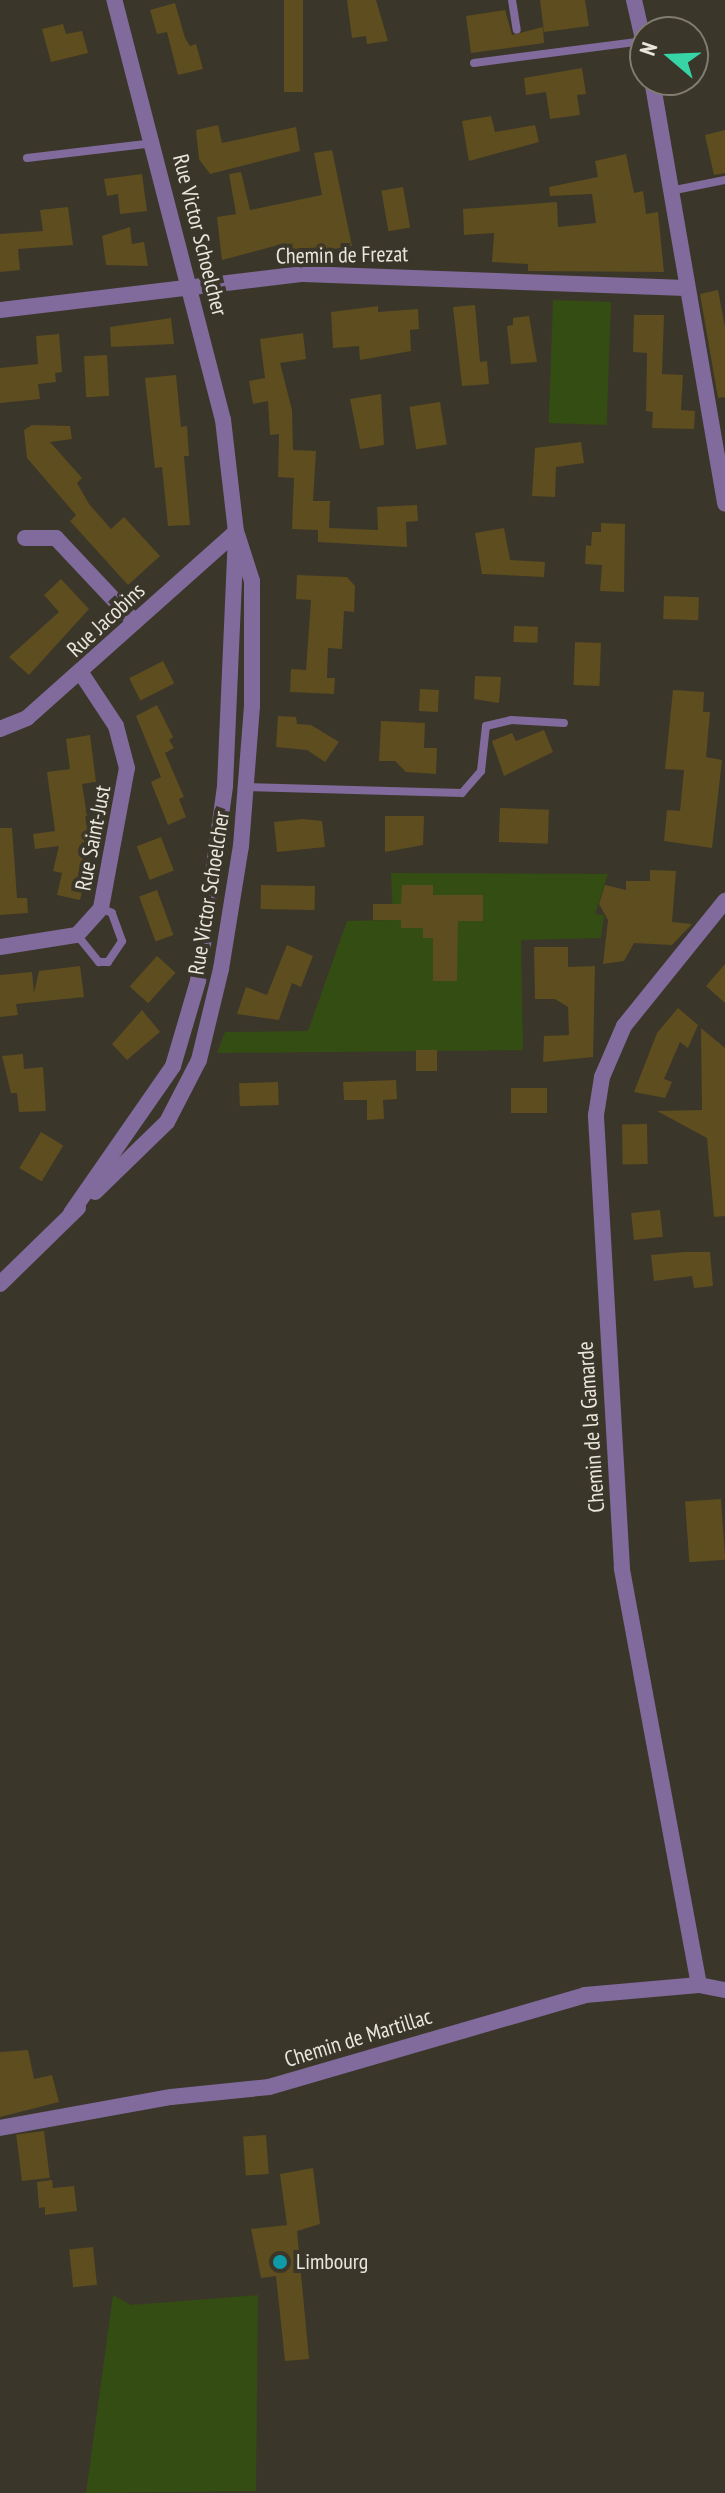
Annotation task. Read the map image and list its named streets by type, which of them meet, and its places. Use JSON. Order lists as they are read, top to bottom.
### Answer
{
  "streets": {
    "street": [
      "Rue Victor Schoelcher",
      "Chemin de Frezat",
      "Rue Jacobins",
      "Rue Saint-Just",
      "Chemin de la Gamarde",
      "Chemin de Martillac"
    ]
  },
  "crossings": [
    ["Rue Victor Schoelcher", "Chemin de Frezat"],
    ["Rue Victor Schoelcher", "Rue Jacobins"],
    ["Rue Jacobins", "Rue Saint-Just"],
    ["Chemin de la Gamarde", "Chemin de Martillac"]
  ],
  "places": ["Limbourg"],
  "north": "left"
}
